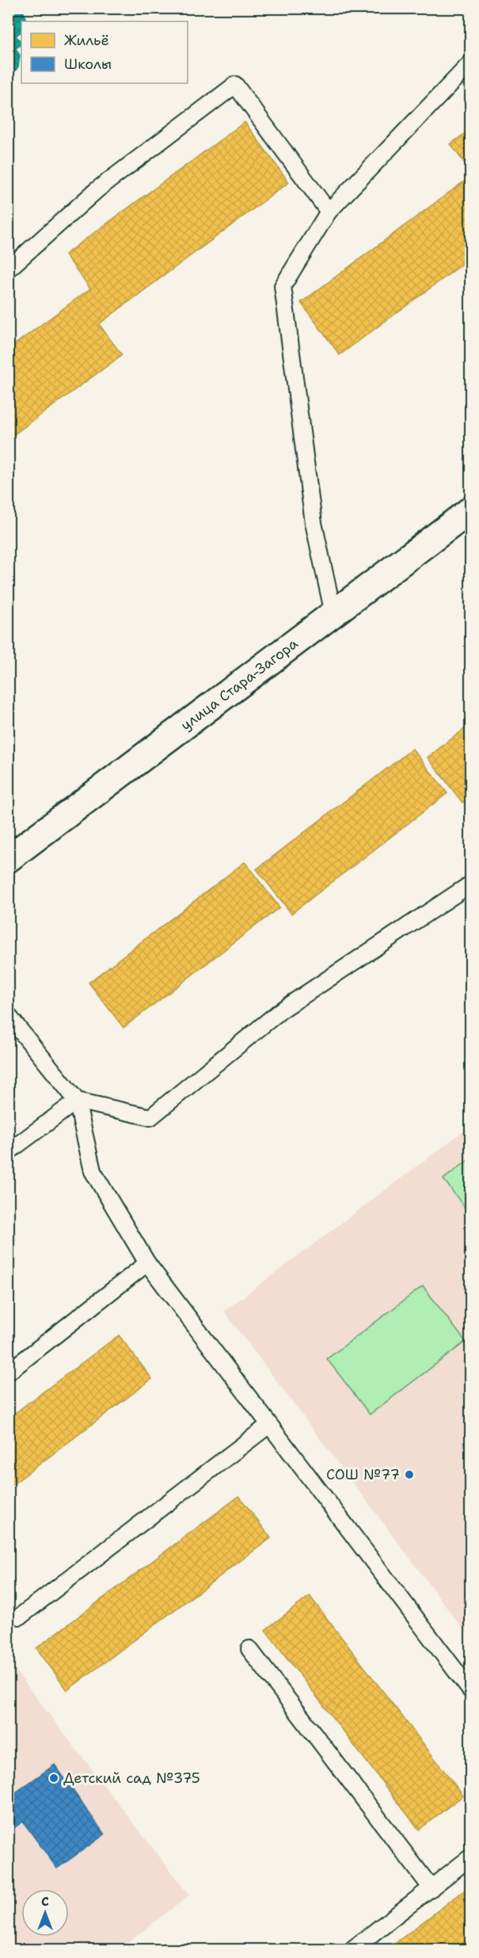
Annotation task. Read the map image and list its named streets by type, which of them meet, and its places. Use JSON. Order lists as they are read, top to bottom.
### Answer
{
  "streets": {
    "main road": ["улица Стара-Загора"]
  },
  "places": ["СОШ №77", "Детский сад №375"],
  "legend": ["Жильё", "Школы"],
  "north": "top"
}
